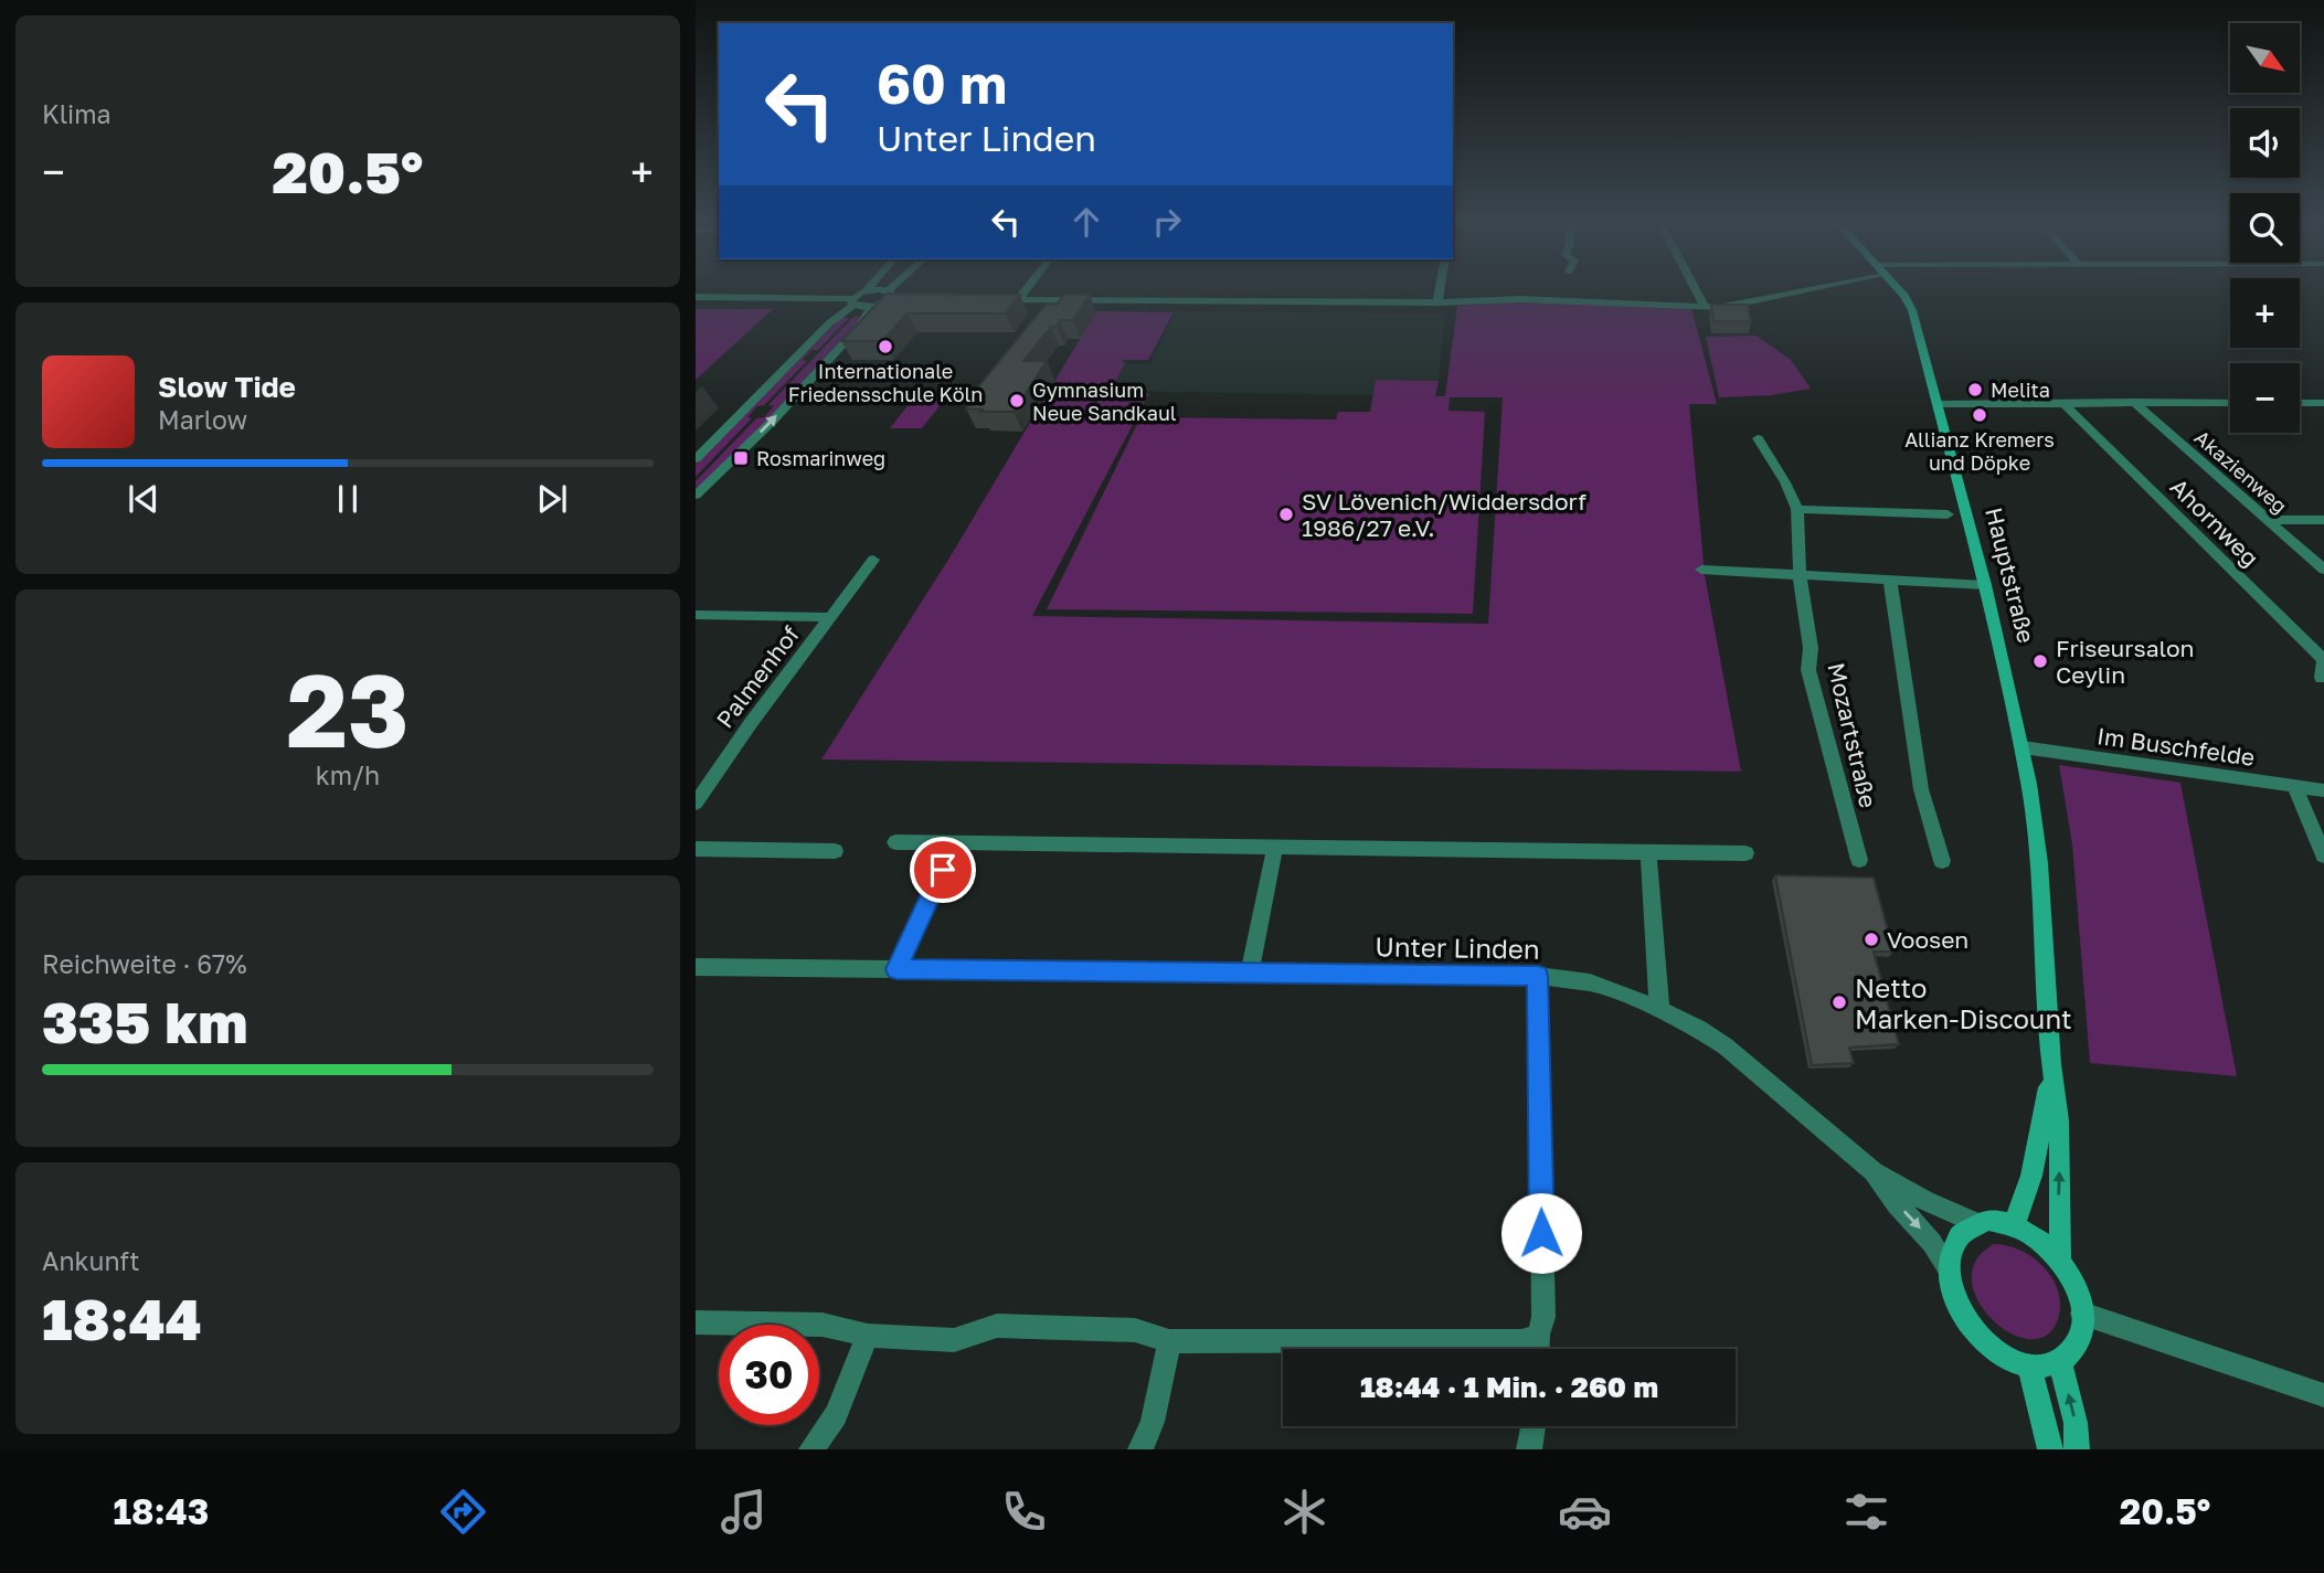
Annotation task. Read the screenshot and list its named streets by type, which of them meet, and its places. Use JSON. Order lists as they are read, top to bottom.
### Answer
{
  "streets": {
    "street": [
      "Akazienweg",
      "Ahornweg",
      "Hauptstraße",
      "Palmenhof",
      "Mozartstraße",
      "Im Buschfelde",
      "Unter Linden"
    ]
  },
  "crossings": [
    ["Hauptstraße", "Im Buschfelde"],
    ["Hauptstraße", "Unter Linden"]
  ],
  "places": {
    "other": [
      "Internationale Friedensschule Köln",
      "Melita",
      "Gymnasium Neue Sandkaul",
      "Allianz Kremers und Döpke",
      "SV Lövenich/Widdersdorf 1986/27 e.V.",
      "Friseursalon Ceylin",
      "Voosen",
      "Netto Marken-Discount"
    ],
    "transit": ["Rosmarinweg"]
  },
  "north": "bottom right",
  "page": {
    "tile": [
      "Klima",
      ["23", "km/h"],
      ["Reichweite · 67%", "335 km"],
      ["Ankunft", "18:44"]
    ],
    "map_buttons": ["+", "−"],
    "turn": ["60 m", "Unter Linden"],
    "heat": ["−", "20.5°", "+"],
    "song": ["Slow Tide", "Marlow"],
    "limit": "30",
    "trip": "18:44 · 1 Min. · 260 m",
    "tabs": ["18:43", "20.5°"]
  }
}
